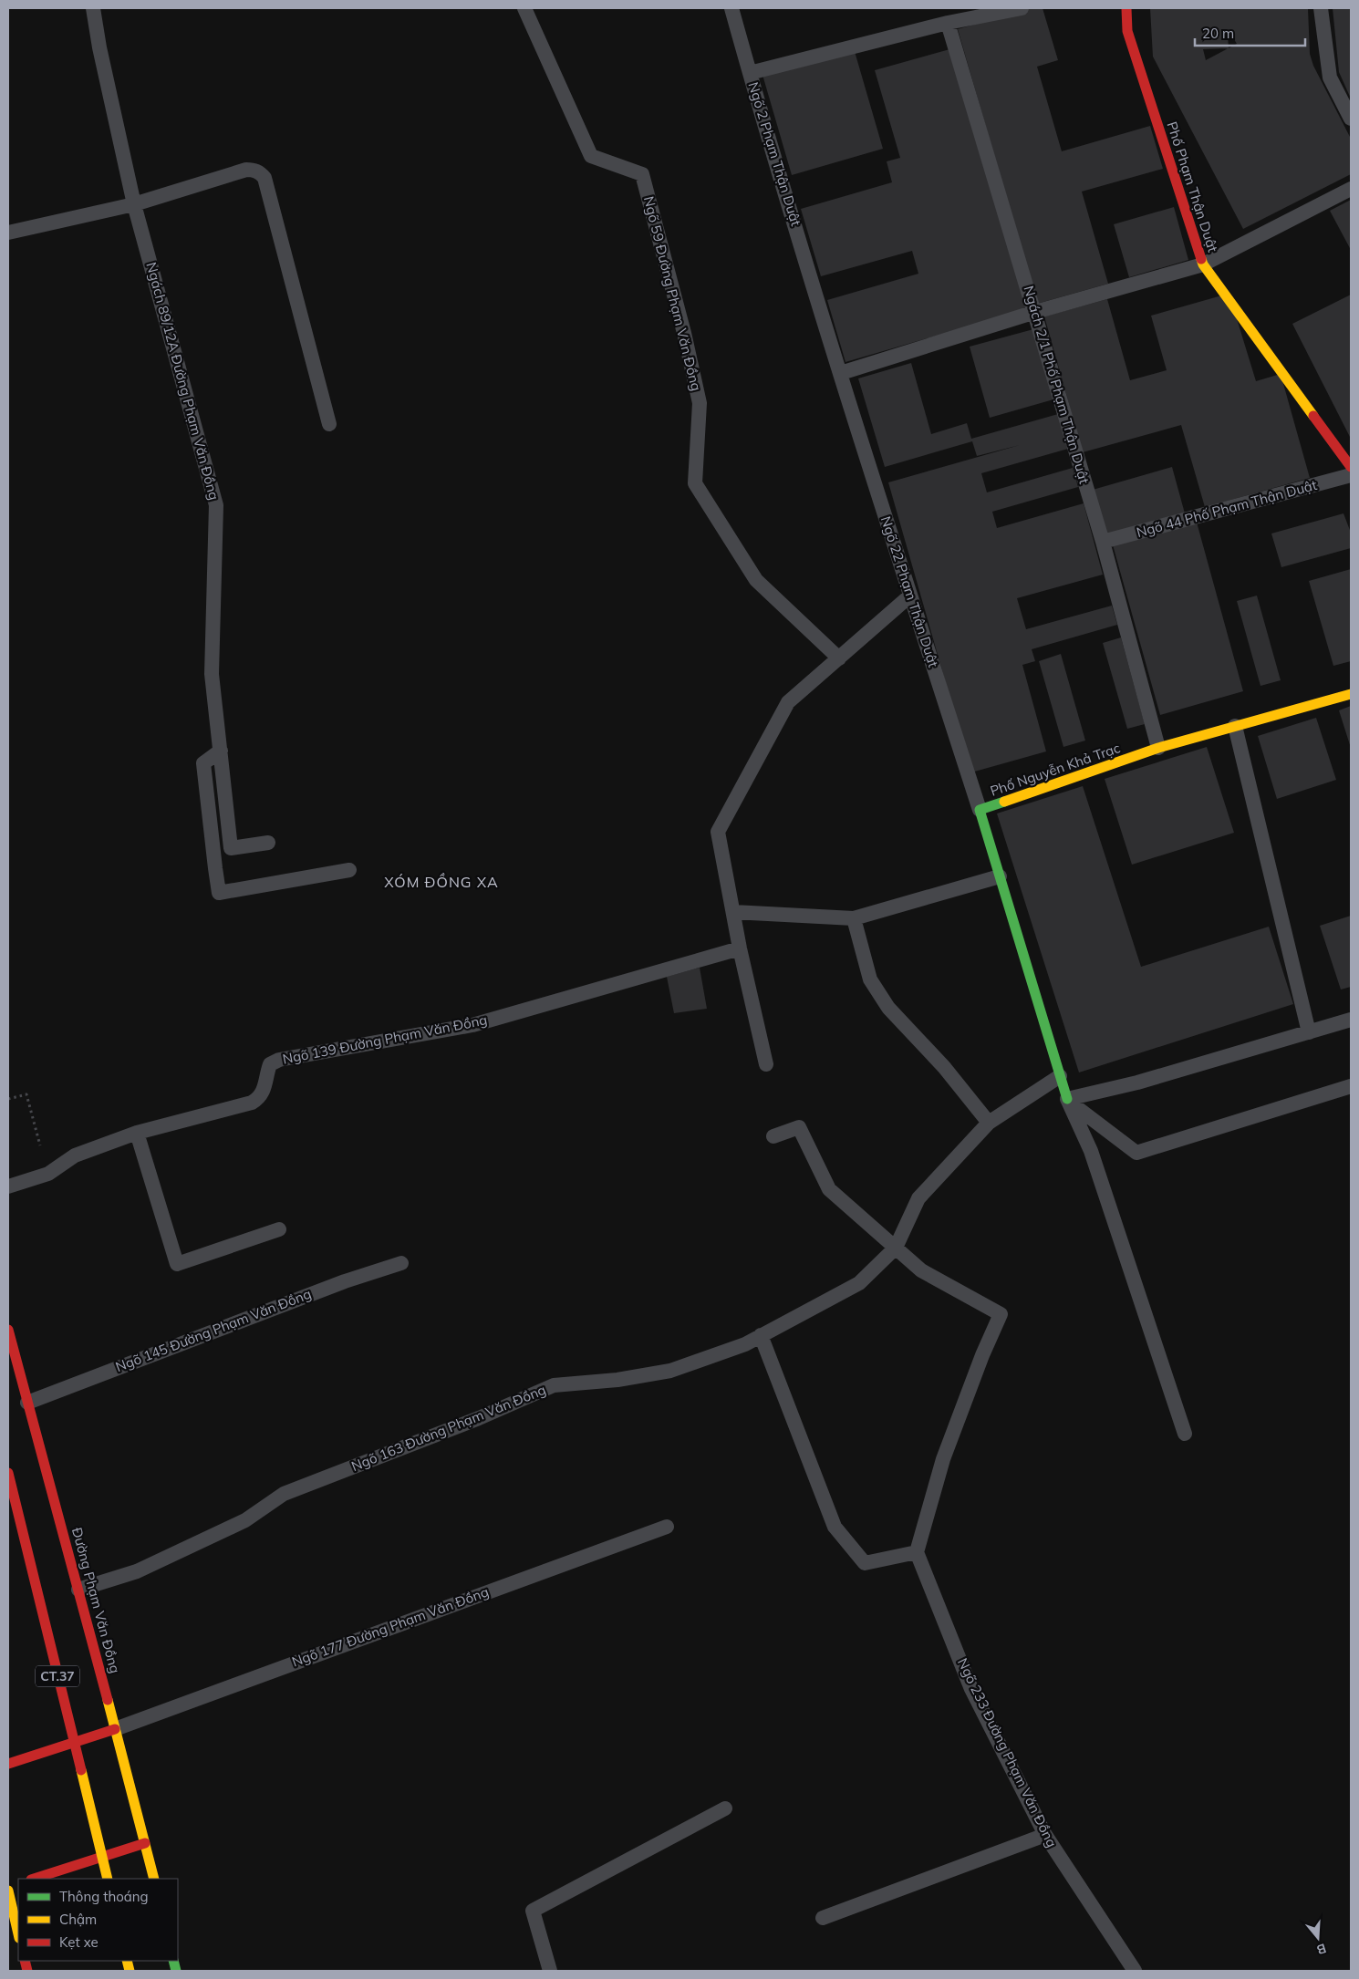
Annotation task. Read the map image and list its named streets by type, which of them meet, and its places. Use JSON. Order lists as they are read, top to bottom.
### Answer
{
  "streets": {
    "main road": [
      "Phố Phạm Thận Duật",
      "Phố Nguyễn Khả Trạc",
      "Đường Phạm Văn Đồng",
      "CT.37"
    ],
    "lane": [
      "Ngõ 2 Phạm Thận Duật",
      "Ngõ 59 Đường Phạm Văn Đồng",
      "Ngách 89/12A Đường Phạm Văn Đồng",
      "Ngách 2/1 Phố Phạm Thận Duật",
      "Ngõ 44 Phố Phạm Thận Duật",
      "Ngõ 22 Phạm Thận Duật",
      "Ngõ 139 Đường Phạm Văn Đồng",
      "Ngõ 145 Đường Phạm Văn Đồng",
      "Ngõ 163 Đường Phạm Văn Đồng",
      "Ngõ 177 Đường Phạm Văn Đồng",
      "Ngõ 233 Đường Phạm Văn Đồng"
    ]
  },
  "crossings": [
    ["Ngõ 2 Phạm Thận Duật", "Ngách 2/1 Phố Phạm Thận Duật"],
    ["Ngõ 2 Phạm Thận Duật", "Ngõ 22 Phạm Thận Duật"],
    ["Ngách 2/1 Phố Phạm Thận Duật", "Ngõ 44 Phố Phạm Thận Duật"],
    ["Ngách 2/1 Phố Phạm Thận Duật", "Phố Nguyễn Khả Trạc"],
    ["Ngõ 22 Phạm Thận Duật", "Phố Nguyễn Khả Trạc"],
    ["Phố Nguyễn Khả Trạc", "Ngõ 163 Đường Phạm Văn Đồng"],
    ["Ngõ 145 Đường Phạm Văn Đồng", "Đường Phạm Văn Đồng"],
    ["Ngõ 163 Đường Phạm Văn Đồng", "Đường Phạm Văn Đồng"],
    ["Đường Phạm Văn Đồng", "Ngõ 177 Đường Phạm Văn Đồng"]
  ],
  "districts": ["XÓM ĐỒNG XA"],
  "legend": ["Thông thoáng", "Chậm", "Kẹt xe"],
  "scale_bar": "20 m",
  "north": "bottom"
}
